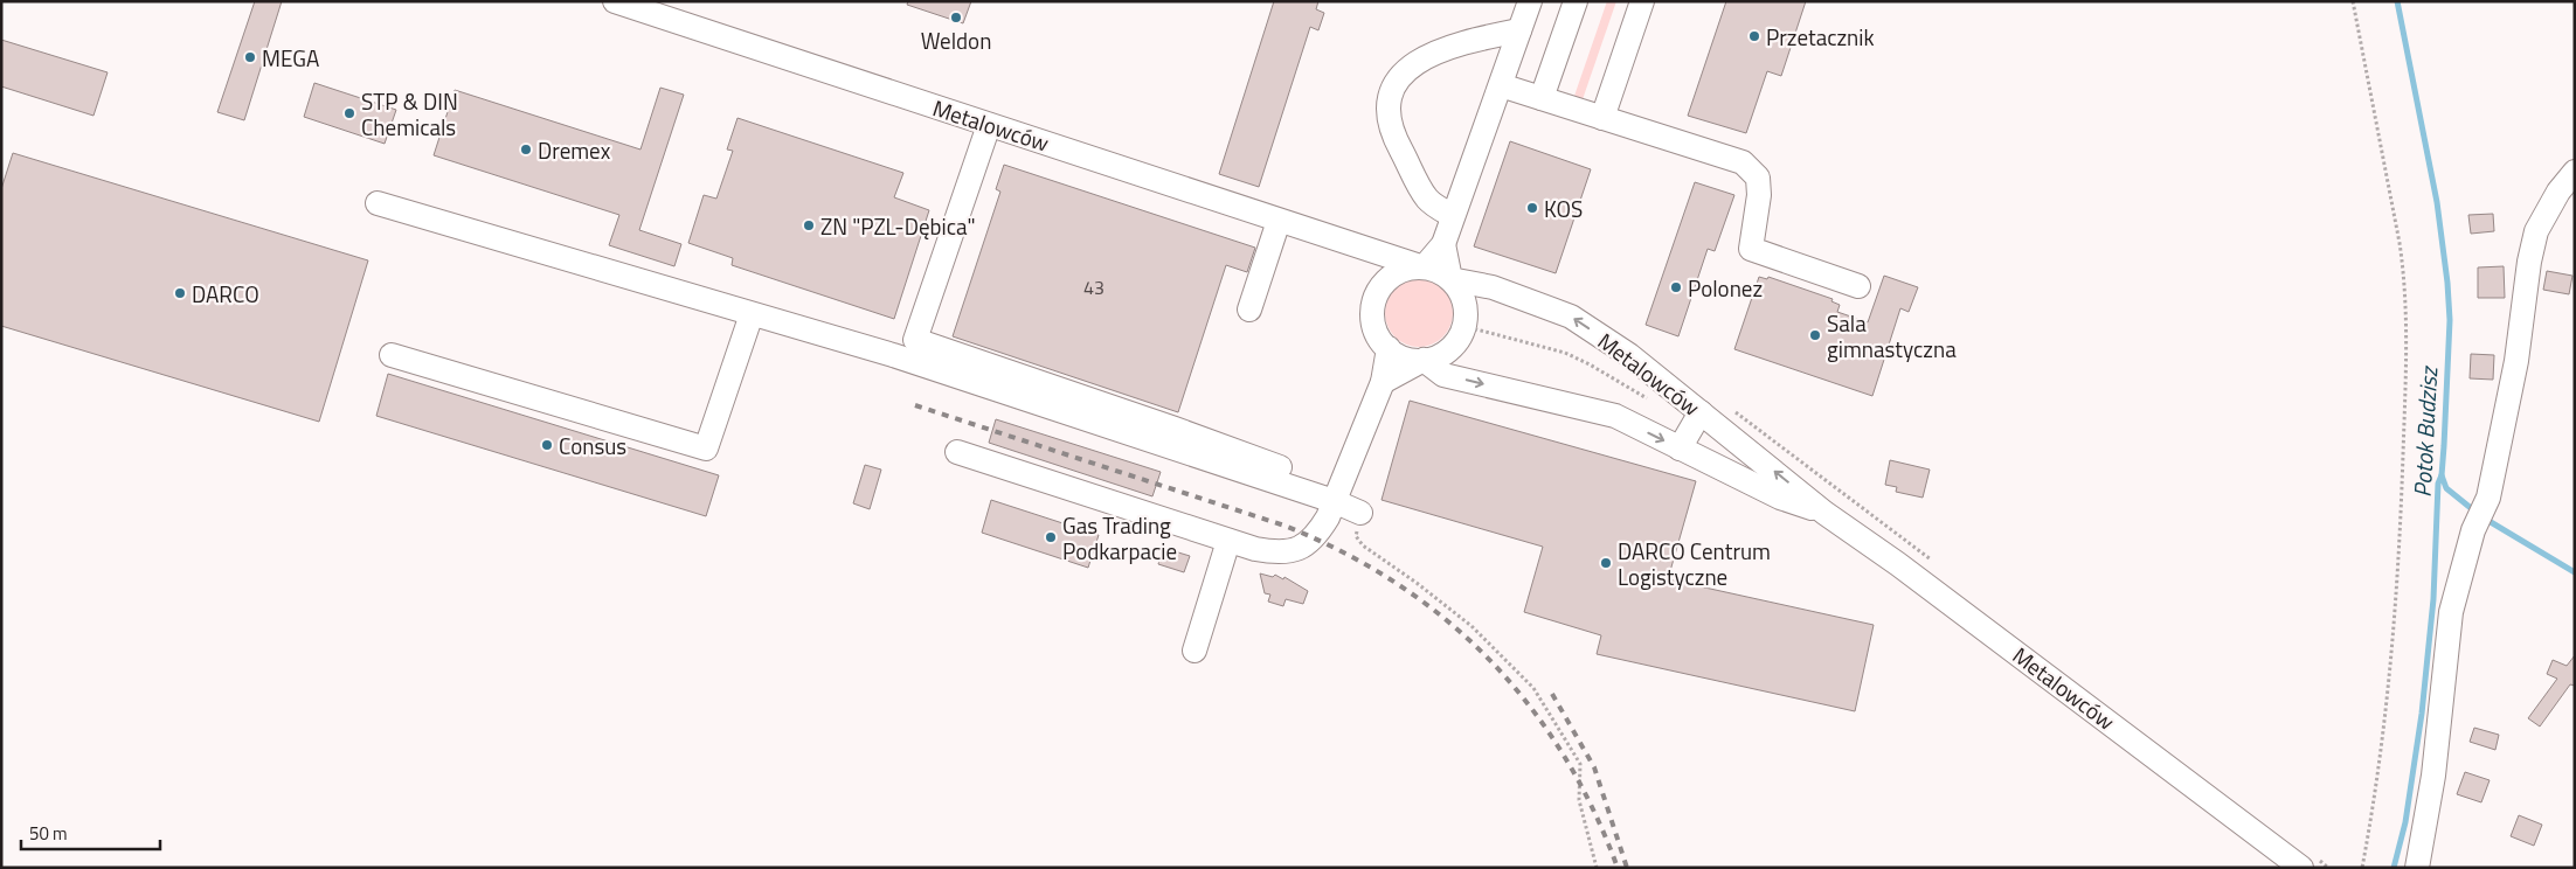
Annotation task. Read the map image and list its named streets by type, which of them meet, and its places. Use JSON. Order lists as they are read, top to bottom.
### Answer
{
  "streets": {
    "street": ["Metalowców"]
  },
  "water": ["Potok Budzisz"],
  "places": [
    "Weldon",
    "Przetacznik",
    "MEGA",
    "STP & DIN Chemicals",
    "Dremex",
    "KOS",
    "ZN \"PZL-Dębica\"",
    "Polonez",
    "DARCO",
    "Sala gimnastyczna",
    "Consus",
    "Gas Trading Podkarpacie",
    "DARCO Centrum Logistyczne"
  ],
  "house_numbers": ["43"],
  "scale_bar": "50 m"
}
